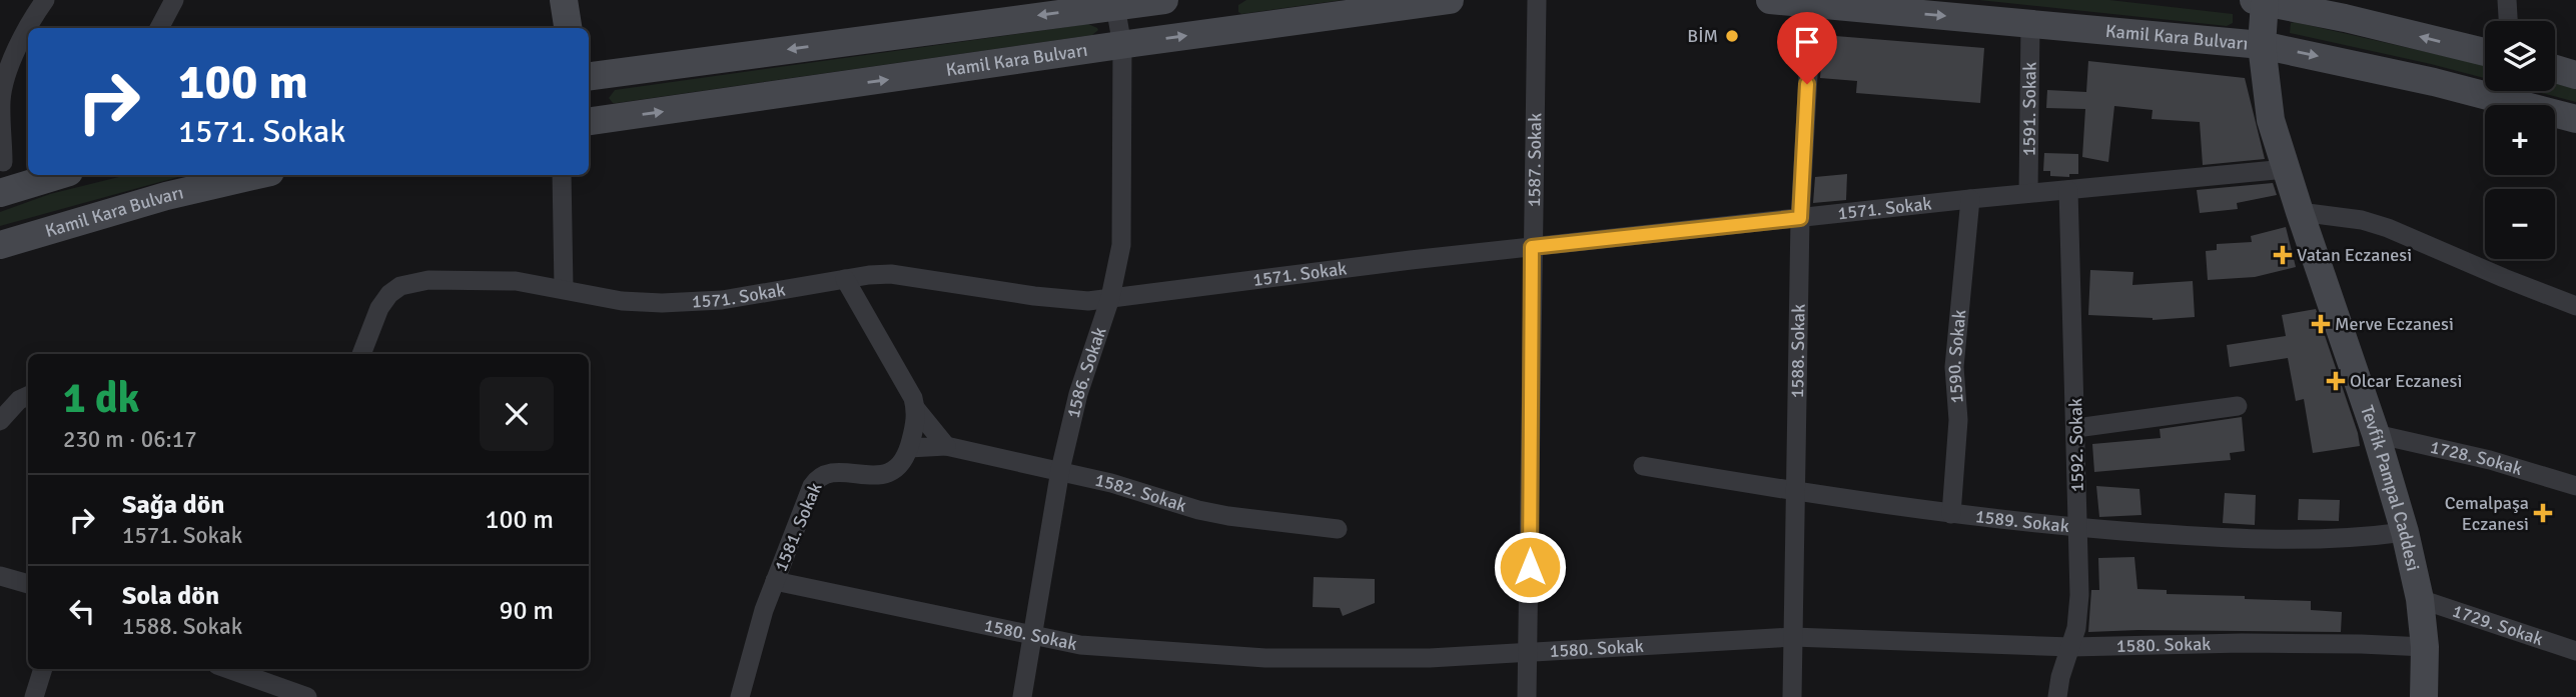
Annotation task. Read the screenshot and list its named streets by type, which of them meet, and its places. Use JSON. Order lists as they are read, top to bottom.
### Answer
{
  "streets": {
    "main road": ["Kamil Kara Bulvarı", "Tevfik Pampal Caddesi"],
    "street": [
      "1591. Sokak",
      "1587. Sokak",
      "1571. Sokak",
      "1588. Sokak",
      "1590. Sokak",
      "1586. Sokak",
      "1592. Sokak",
      "1728. Sokak",
      "1582. Sokak",
      "1589. Sokak",
      "1581. Sokak",
      "1729. Sokak",
      "1580. Sokak"
    ]
  },
  "crossings": [
    ["Kamil Kara Bulvarı", "1591. Sokak"],
    ["Kamil Kara Bulvarı", "1588. Sokak"],
    ["Kamil Kara Bulvarı", "1586. Sokak"],
    ["Kamil Kara Bulvarı", "Tevfik Pampal Caddesi"],
    ["1591. Sokak", "1571. Sokak"],
    ["1587. Sokak", "1571. Sokak"],
    ["1587. Sokak", "1580. Sokak"],
    ["1571. Sokak", "1588. Sokak"],
    ["1571. Sokak", "1590. Sokak"],
    ["1571. Sokak", "1586. Sokak"],
    ["1571. Sokak", "1592. Sokak"],
    ["1571. Sokak", "Tevfik Pampal Caddesi"],
    ["1588. Sokak", "1589. Sokak"],
    ["1588. Sokak", "1580. Sokak"],
    ["1590. Sokak", "1589. Sokak"],
    ["1586. Sokak", "1582. Sokak"],
    ["1586. Sokak", "1580. Sokak"],
    ["1592. Sokak", "1589. Sokak"],
    ["1592. Sokak", "1580. Sokak"],
    ["1728. Sokak", "Tevfik Pampal Caddesi"],
    ["Tevfik Pampal Caddesi", "1589. Sokak"],
    ["Tevfik Pampal Caddesi", "1729. Sokak"],
    ["Tevfik Pampal Caddesi", "1580. Sokak"],
    ["1582. Sokak", "1581. Sokak"],
    ["1581. Sokak", "1580. Sokak"]
  ],
  "places": {
    "other": ["BİM"],
    "health": [
      "Vatan Eczanesi",
      "Merve Eczanesi",
      "Olcar Eczanesi",
      "Cemalpaşa Eczanesi"
    ]
  },
  "page": {
    "map_buttons": ["+", "−"],
    "turn": ["100 m", "1571. Sokak"],
    "heading": ["1 dk", "230 m · 06:17"],
    "list": [
      {
        "name": "Sağa dön",
        "note": "1571. Sokak",
        "value": "100 m"
      },
      {
        "name": "Sola dön",
        "note": "1588. Sokak",
        "value": "90 m"
      }
    ]
  }
}
